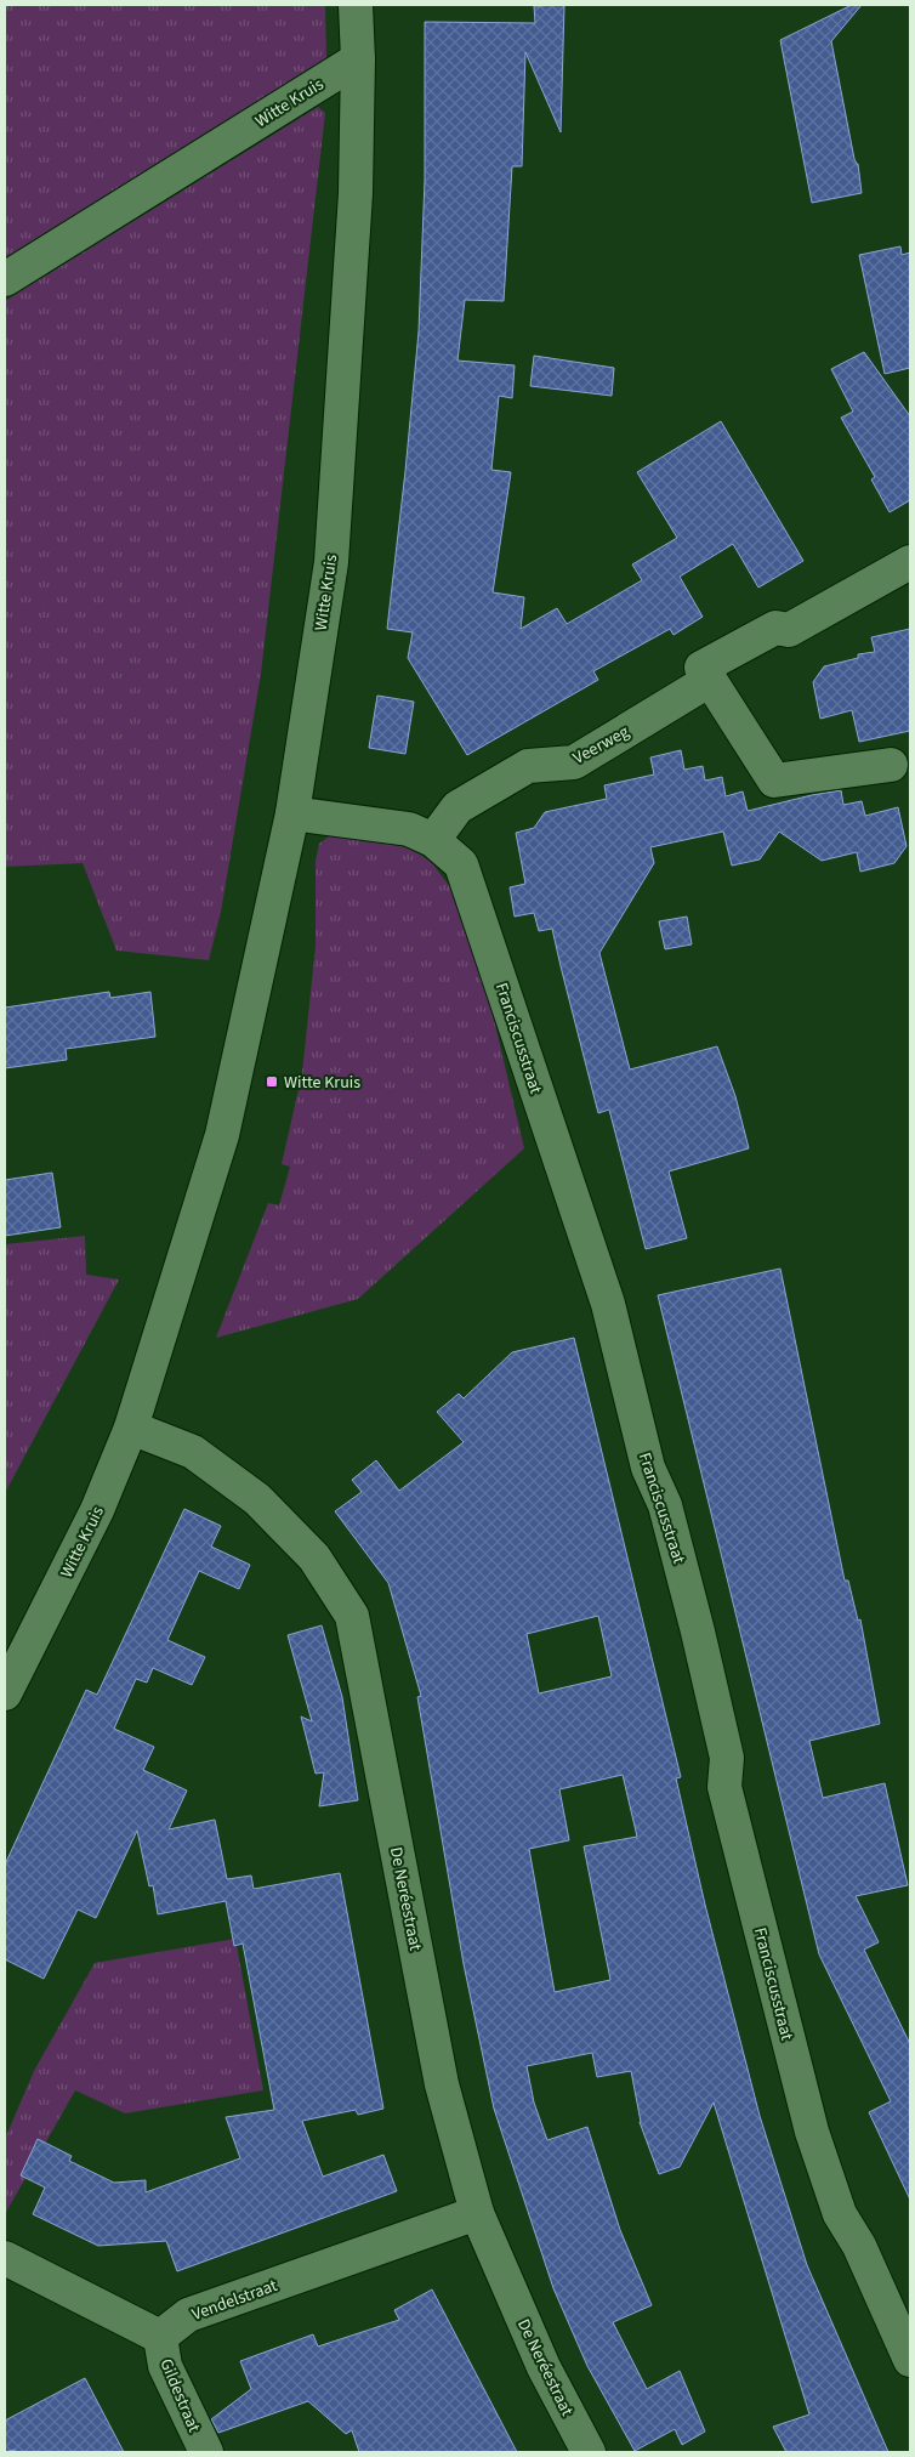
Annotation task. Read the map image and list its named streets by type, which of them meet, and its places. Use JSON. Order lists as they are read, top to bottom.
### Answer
{
  "streets": {
    "street": [
      "Witte Kruis",
      "Veerweg",
      "Franciscusstraat",
      "De Neréestraat",
      "Vendelstraat",
      "Gildestraat"
    ]
  },
  "crossings": [
    ["Witte Kruis", "Franciscusstraat"],
    ["Witte Kruis", "De Neréestraat"],
    ["Veerweg", "Franciscusstraat"],
    ["De Neréestraat", "Vendelstraat"],
    ["Vendelstraat", "Gildestraat"]
  ],
  "places": {
    "transit": ["Witte Kruis"]
  }
}
